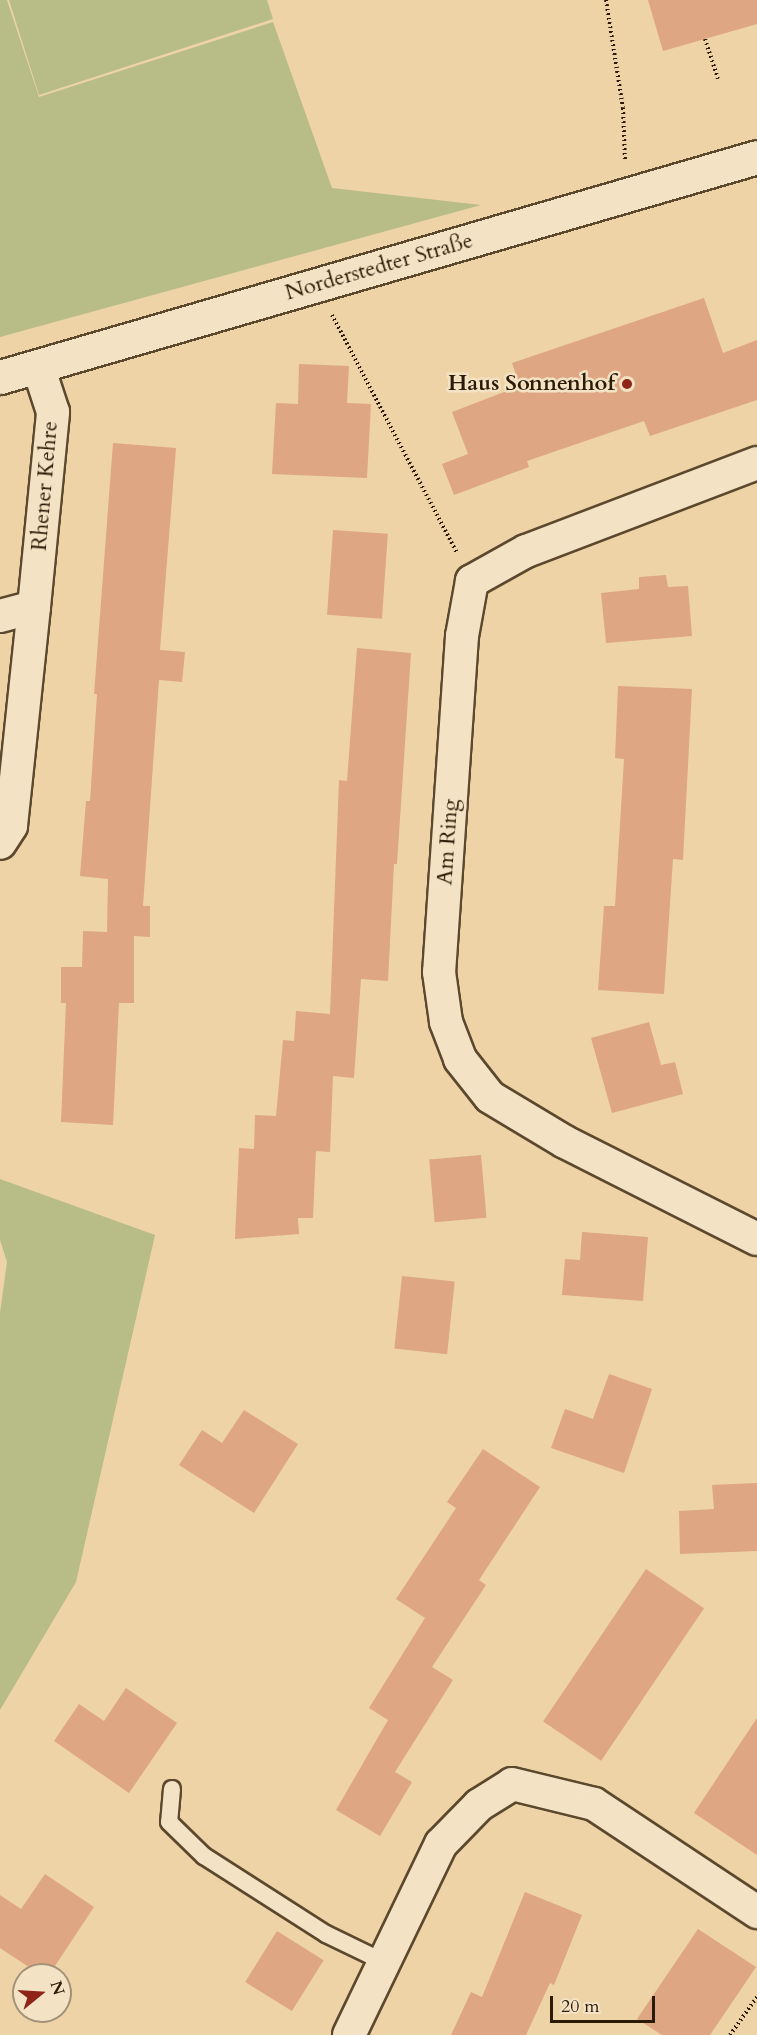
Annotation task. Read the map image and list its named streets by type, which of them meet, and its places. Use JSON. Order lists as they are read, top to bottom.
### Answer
{
  "streets": {
    "street": ["Norderstedter Straße", "Rhener Kehre", "Am Ring"]
  },
  "crossings": [
    ["Norderstedter Straße", "Rhener Kehre"]
  ],
  "places": ["Haus Sonnenhof"],
  "scale_bar": "20 m",
  "north": "right"
}
